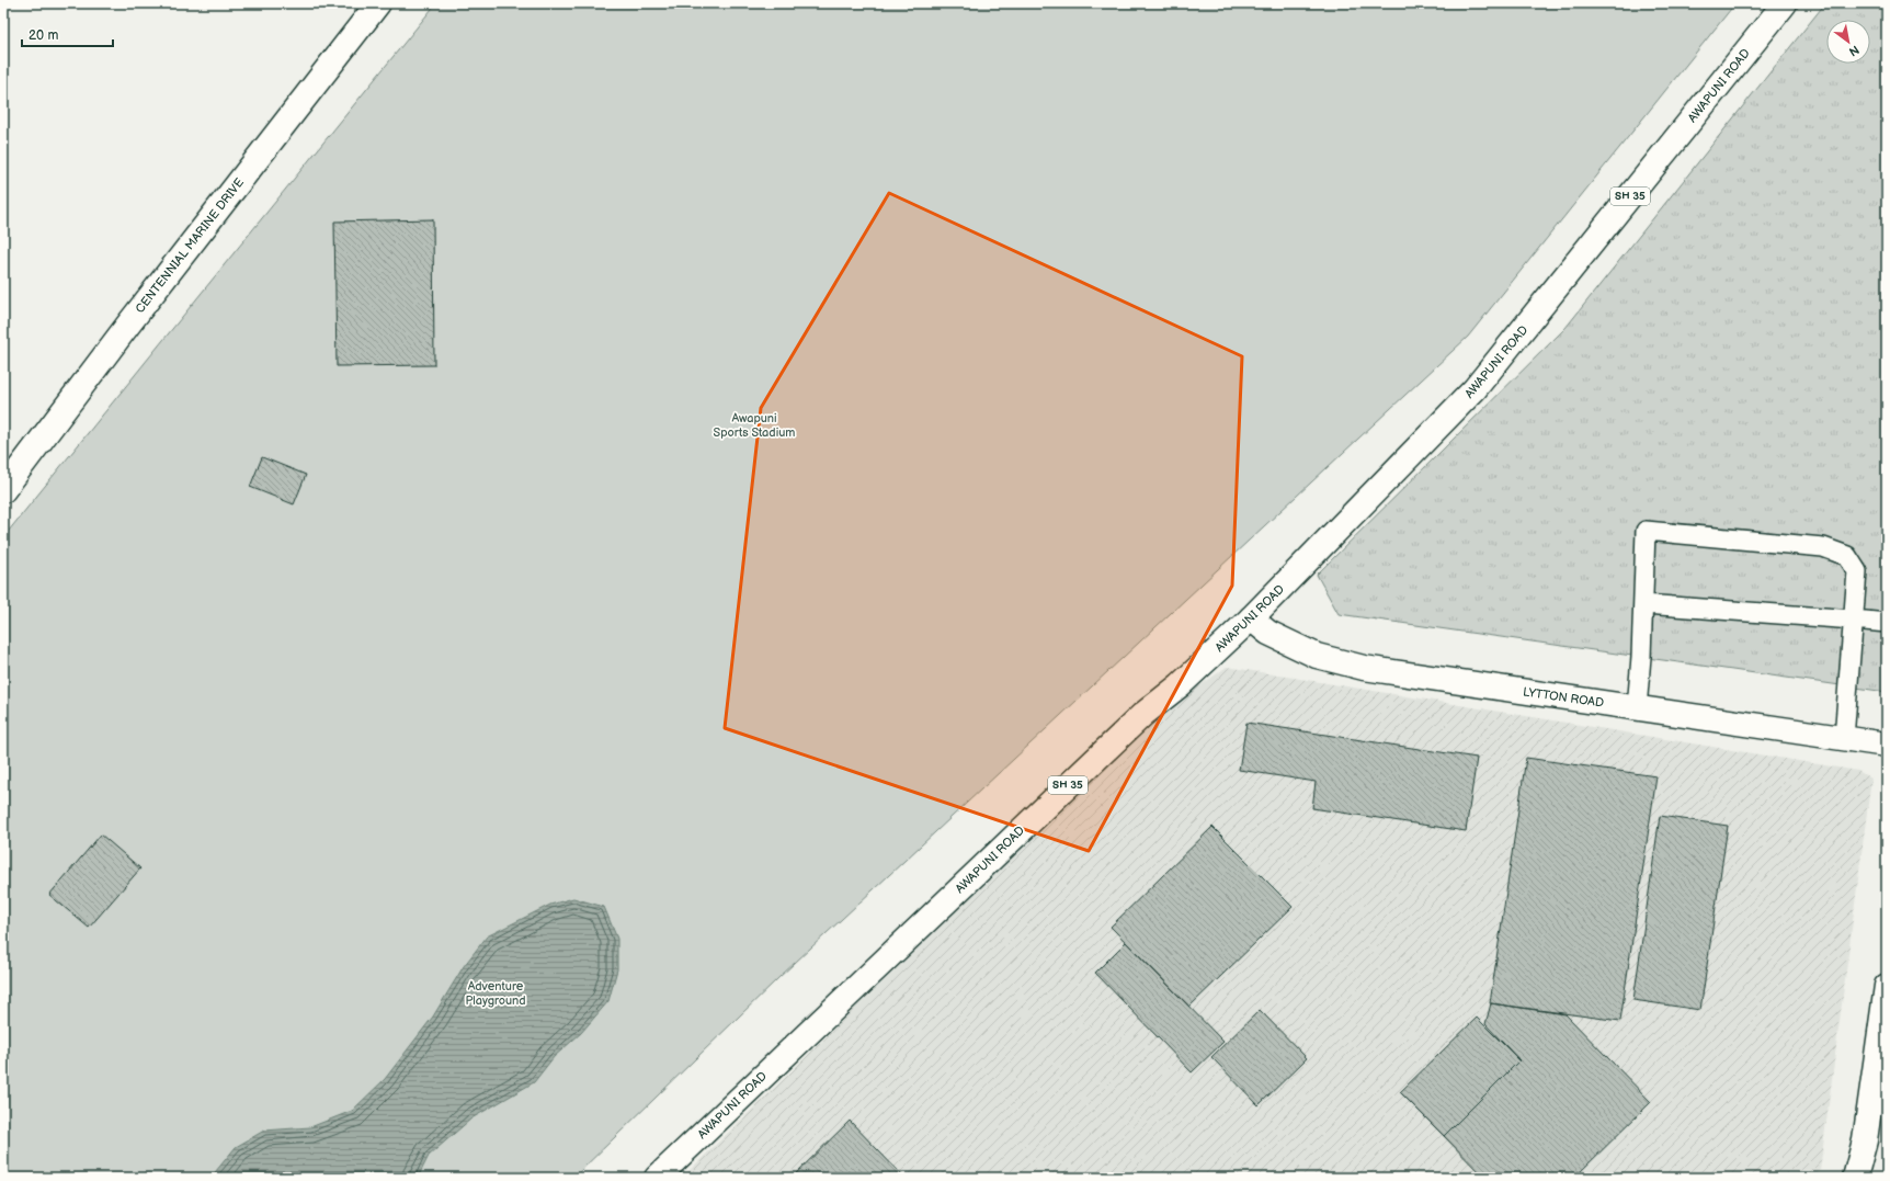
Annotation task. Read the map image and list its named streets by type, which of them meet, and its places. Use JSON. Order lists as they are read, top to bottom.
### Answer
{
  "streets": {
    "main road": [
      "AWAPUNI ROAD",
      "SH 35",
      "CENTENNIAL MARINE DRIVE",
      "LYTTON ROAD"
    ]
  },
  "crossings": [
    ["AWAPUNI ROAD", "LYTTON ROAD"]
  ],
  "parks": ["Awapuni Sports Stadium", "Adventure Playground"],
  "scale_bar": "20 m",
  "north": "bottom right"
}
